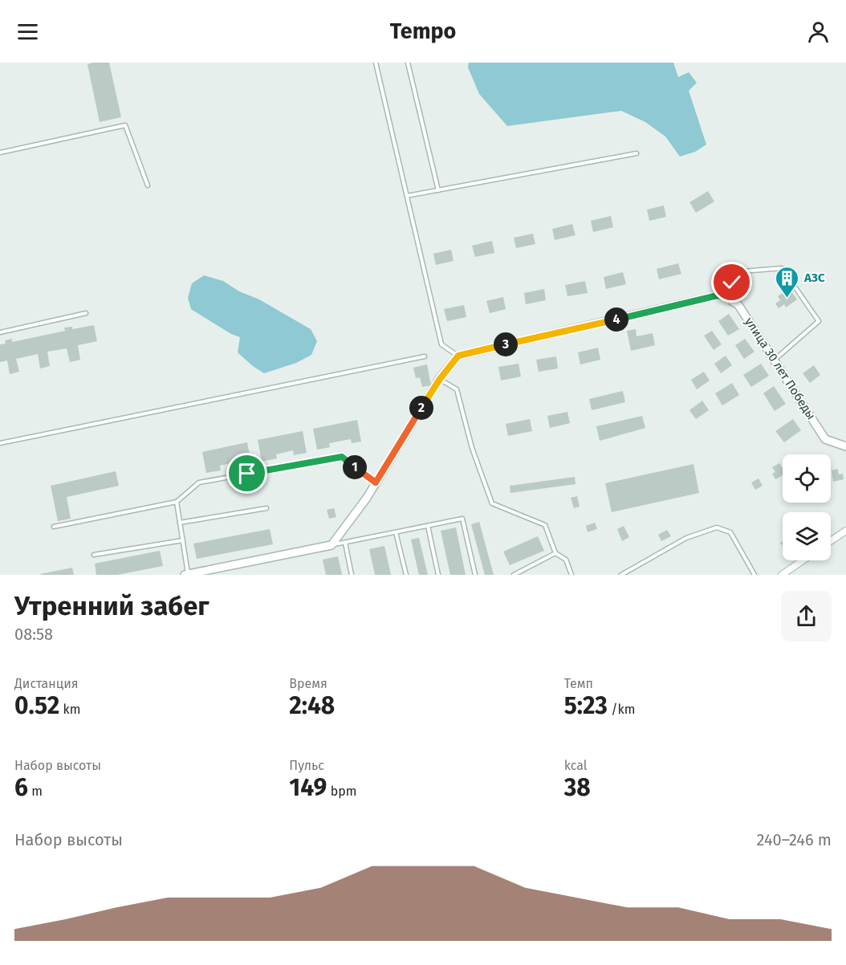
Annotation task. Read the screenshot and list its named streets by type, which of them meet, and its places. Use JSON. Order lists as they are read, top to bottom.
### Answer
{
  "streets": {
    "street": ["улица 30 лет Победы"]
  },
  "places": {
    "building": ["АЗС"]
  },
  "page": {
    "header": "Tempo",
    "pins": [
      "4",
      "3",
      "2",
      "1"
    ],
    "heading": ["Утренний забег", "08:58"],
    "stats": [
      ["Дистанция", "0.52 km"],
      ["Время", "2:48"],
      ["Темп", "5:23 /km"],
      ["Набор высоты", "6 m"],
      ["Пульс", "149 bpm"],
      ["kcal", "38"]
    ],
    "chart": ["Набор высоты", "240–246 m"]
  }
}
